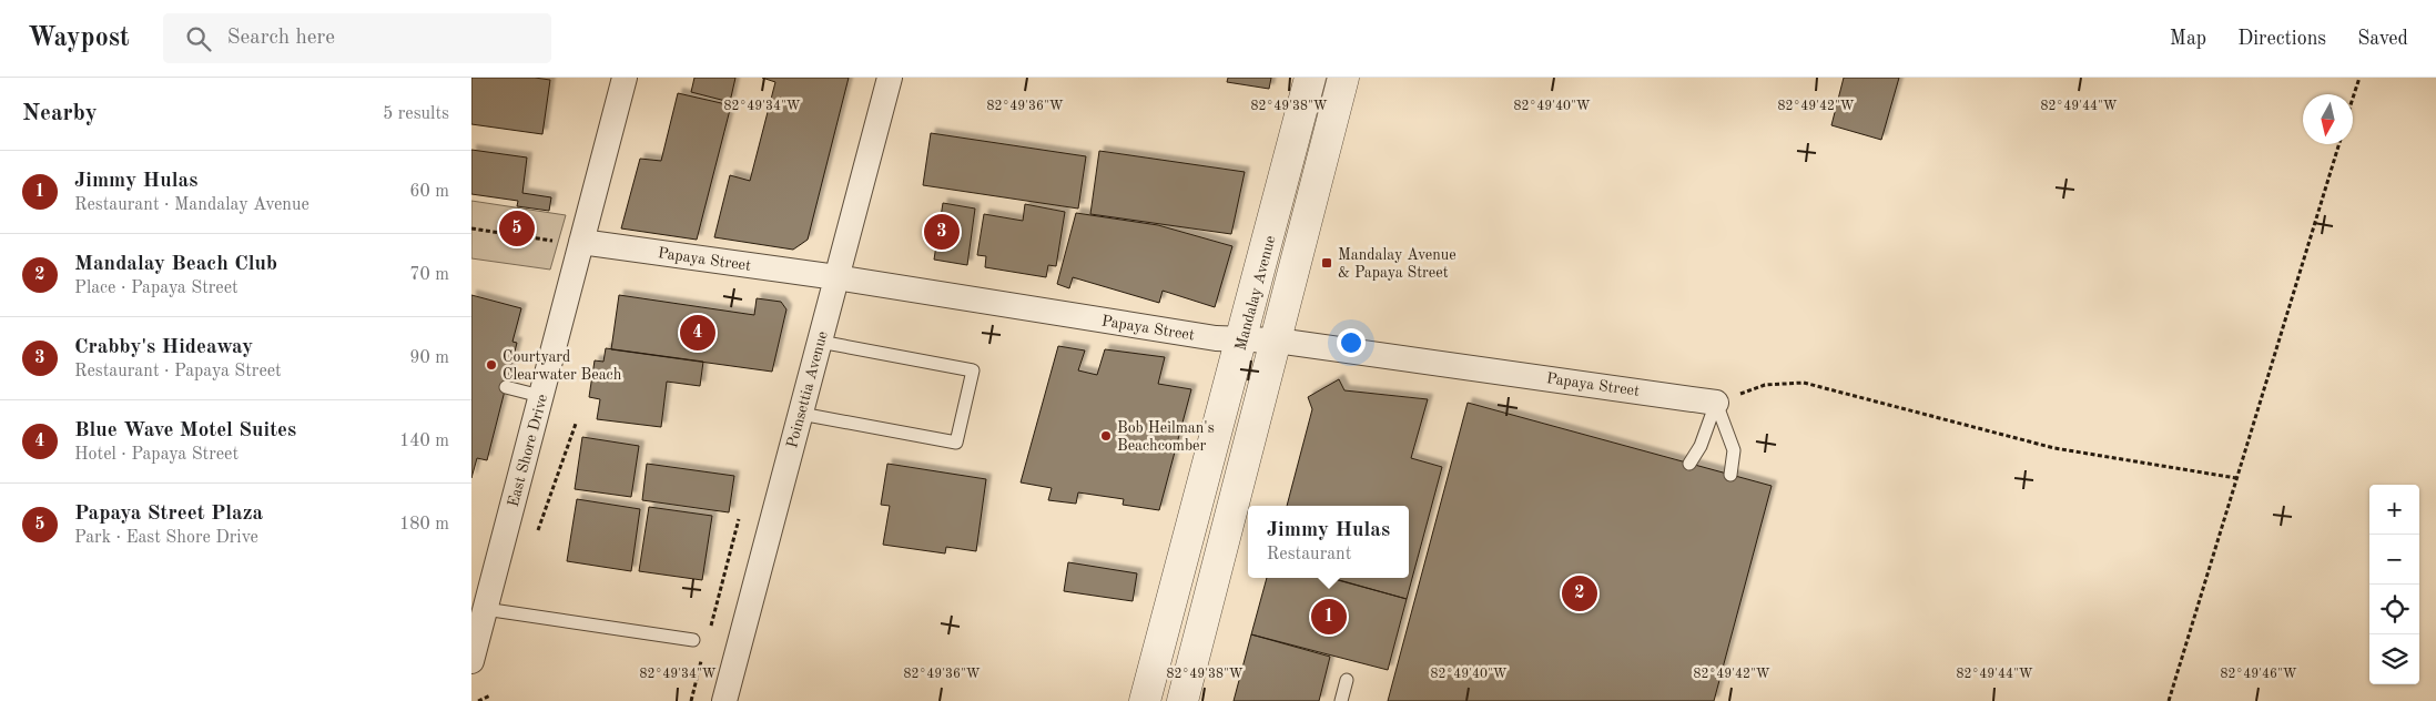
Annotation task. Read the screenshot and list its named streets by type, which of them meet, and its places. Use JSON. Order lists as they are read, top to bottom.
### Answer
{
  "streets": {
    "street": [
      "Papaya Street",
      "Mandalay Avenue",
      "Poinsettia Avenue",
      "East Shore Drive"
    ]
  },
  "crossings": [
    ["Papaya Street", "Mandalay Avenue"],
    ["Papaya Street", "Poinsettia Avenue"],
    ["Papaya Street", "East Shore Drive"]
  ],
  "places": {
    "transit": ["Mandalay Avenue & Papaya Street"],
    "other": ["Courtyard Clearwater Beach", "Bob Heilman's Beachcomber"]
  },
  "north": "bottom",
  "page": {
    "header": "Waypost",
    "search": "Search here",
    "nav": ["Map", "Directions", "Saved"],
    "heading": ["Nearby", "5 results"],
    "list": [
      {
        "mark": "1",
        "name": "Jimmy Hulas",
        "note": "Restaurant · Mandalay Avenue",
        "value": "60 m"
      },
      {
        "mark": "2",
        "name": "Mandalay Beach Club",
        "note": "Place · Papaya Street",
        "value": "70 m"
      },
      {
        "mark": "3",
        "name": "Crabby's Hideaway",
        "note": "Restaurant · Papaya Street",
        "value": "90 m"
      },
      {
        "mark": "4",
        "name": "Blue Wave Motel Suites",
        "note": "Hotel · Papaya Street",
        "value": "140 m"
      },
      {
        "mark": "5",
        "name": "Papaya Street Plaza",
        "note": "Park · East Shore Drive",
        "value": "180 m"
      }
    ],
    "pins": [
      "5",
      "3",
      "4",
      "2",
      "1"
    ],
    "map_buttons": ["+", "−"],
    "popup": ["Jimmy Hulas", "Restaurant"]
  },
  "coordinates": [
    "82°49'34\"W",
    "82°49'36\"W",
    "82°49'38\"W",
    "82°49'40\"W",
    "82°49'42\"W",
    "82°49'44\"W",
    "82°49'46\"W"
  ]
}
